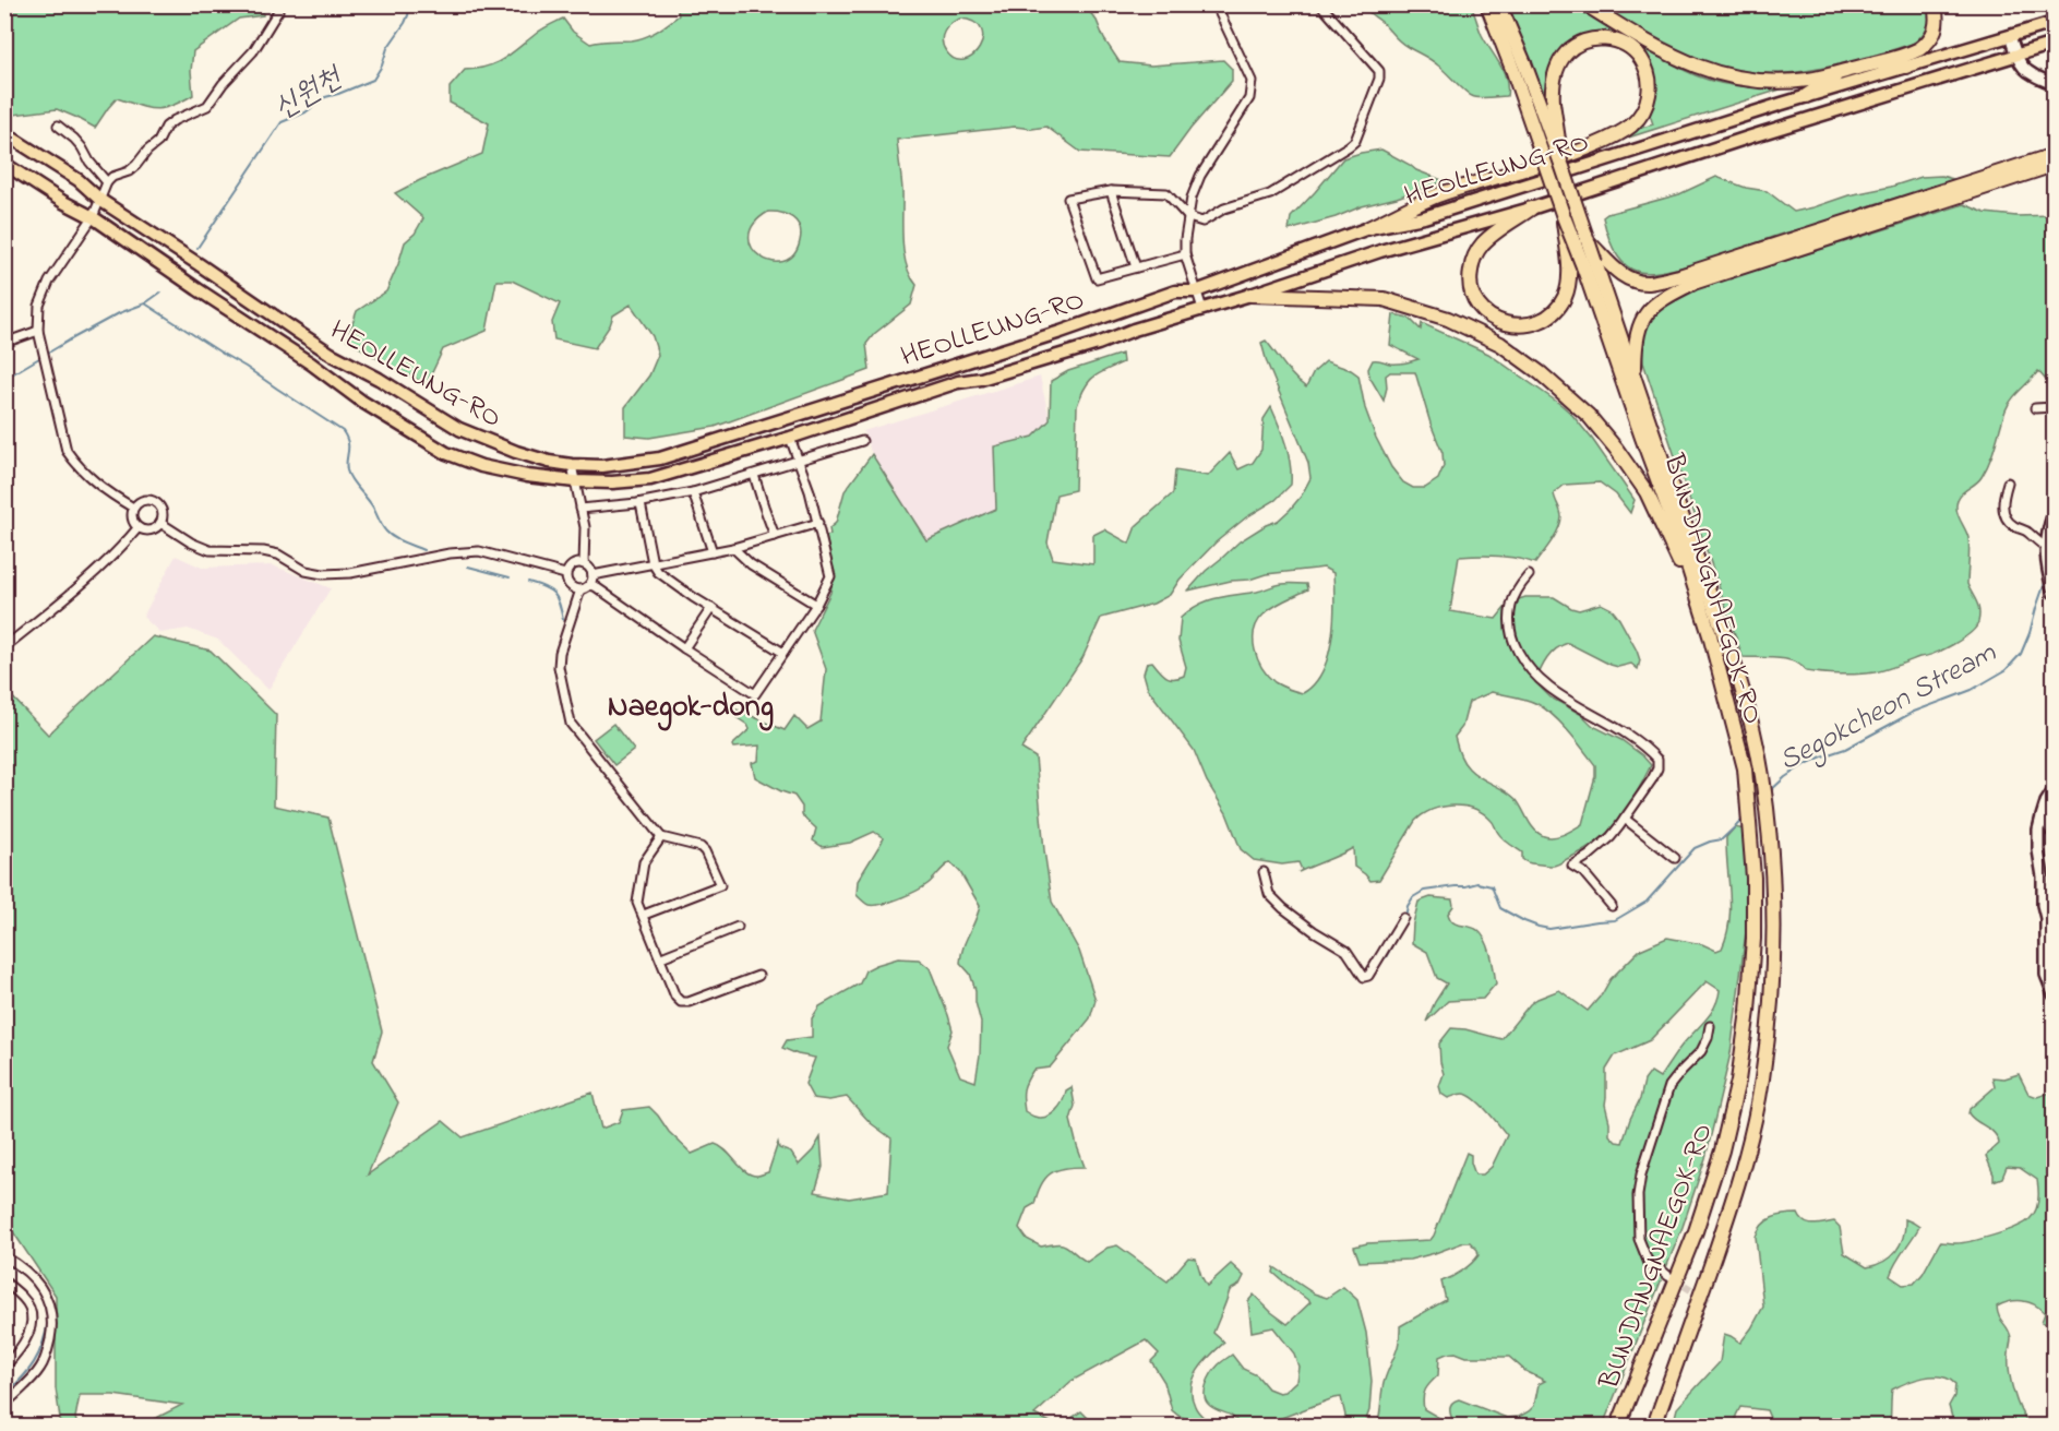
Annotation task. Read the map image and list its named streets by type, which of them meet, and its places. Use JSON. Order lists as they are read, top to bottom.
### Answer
{
  "streets": {
    "highway": ["BUNDANGNAEGOK-RO"],
    "main road": ["HEOLLEUNG-RO"]
  },
  "districts": ["Naegok-dong"],
  "water": ["신원천", "Segokcheon Stream"]
}
